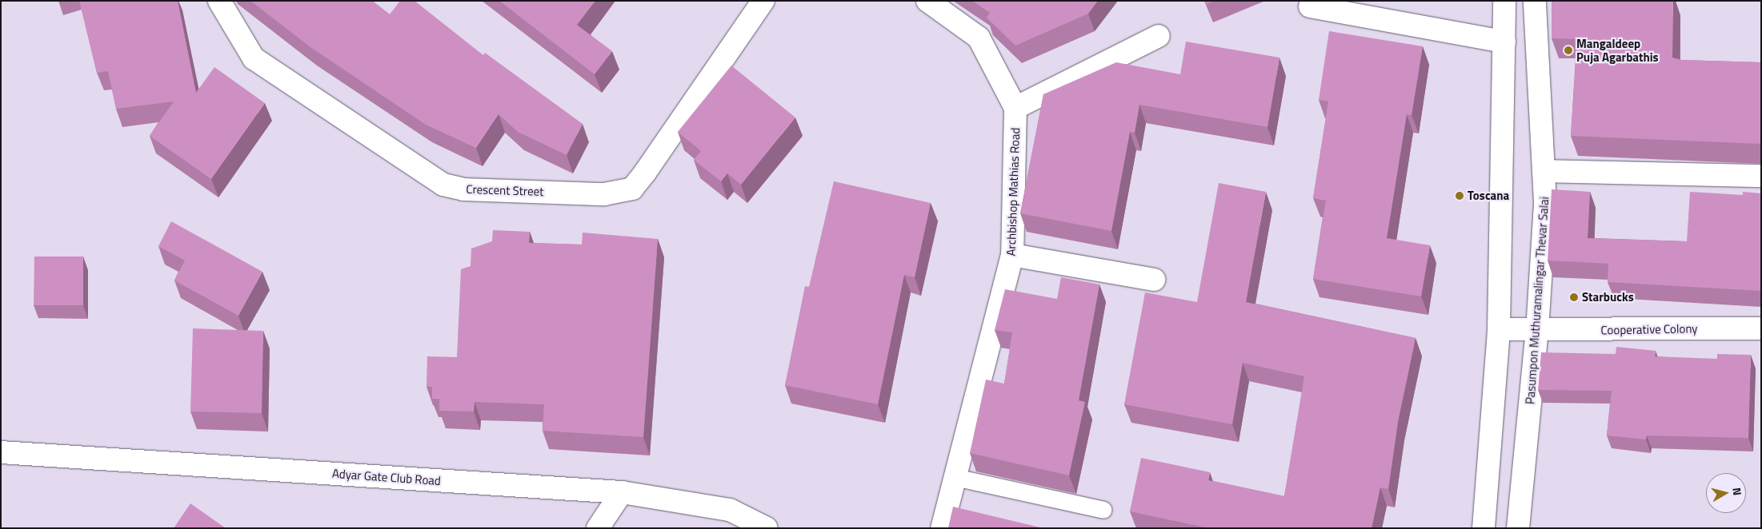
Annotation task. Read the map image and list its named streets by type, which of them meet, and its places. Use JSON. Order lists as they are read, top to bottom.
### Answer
{
  "streets": {
    "street": [
      "Crescent Street",
      "Archbishop Mathias Road",
      "Pasumpon Muthuramalingar Thevar Salai",
      "Cooperative Colony",
      "Adyar Gate Club Road"
    ]
  },
  "crossings": [
    ["Pasumpon Muthuramalingar Thevar Salai", "Cooperative Colony"]
  ],
  "places": ["Mangaldeep Puja Agarbathis", "Toscana", "Starbucks"],
  "north": "right"
}
